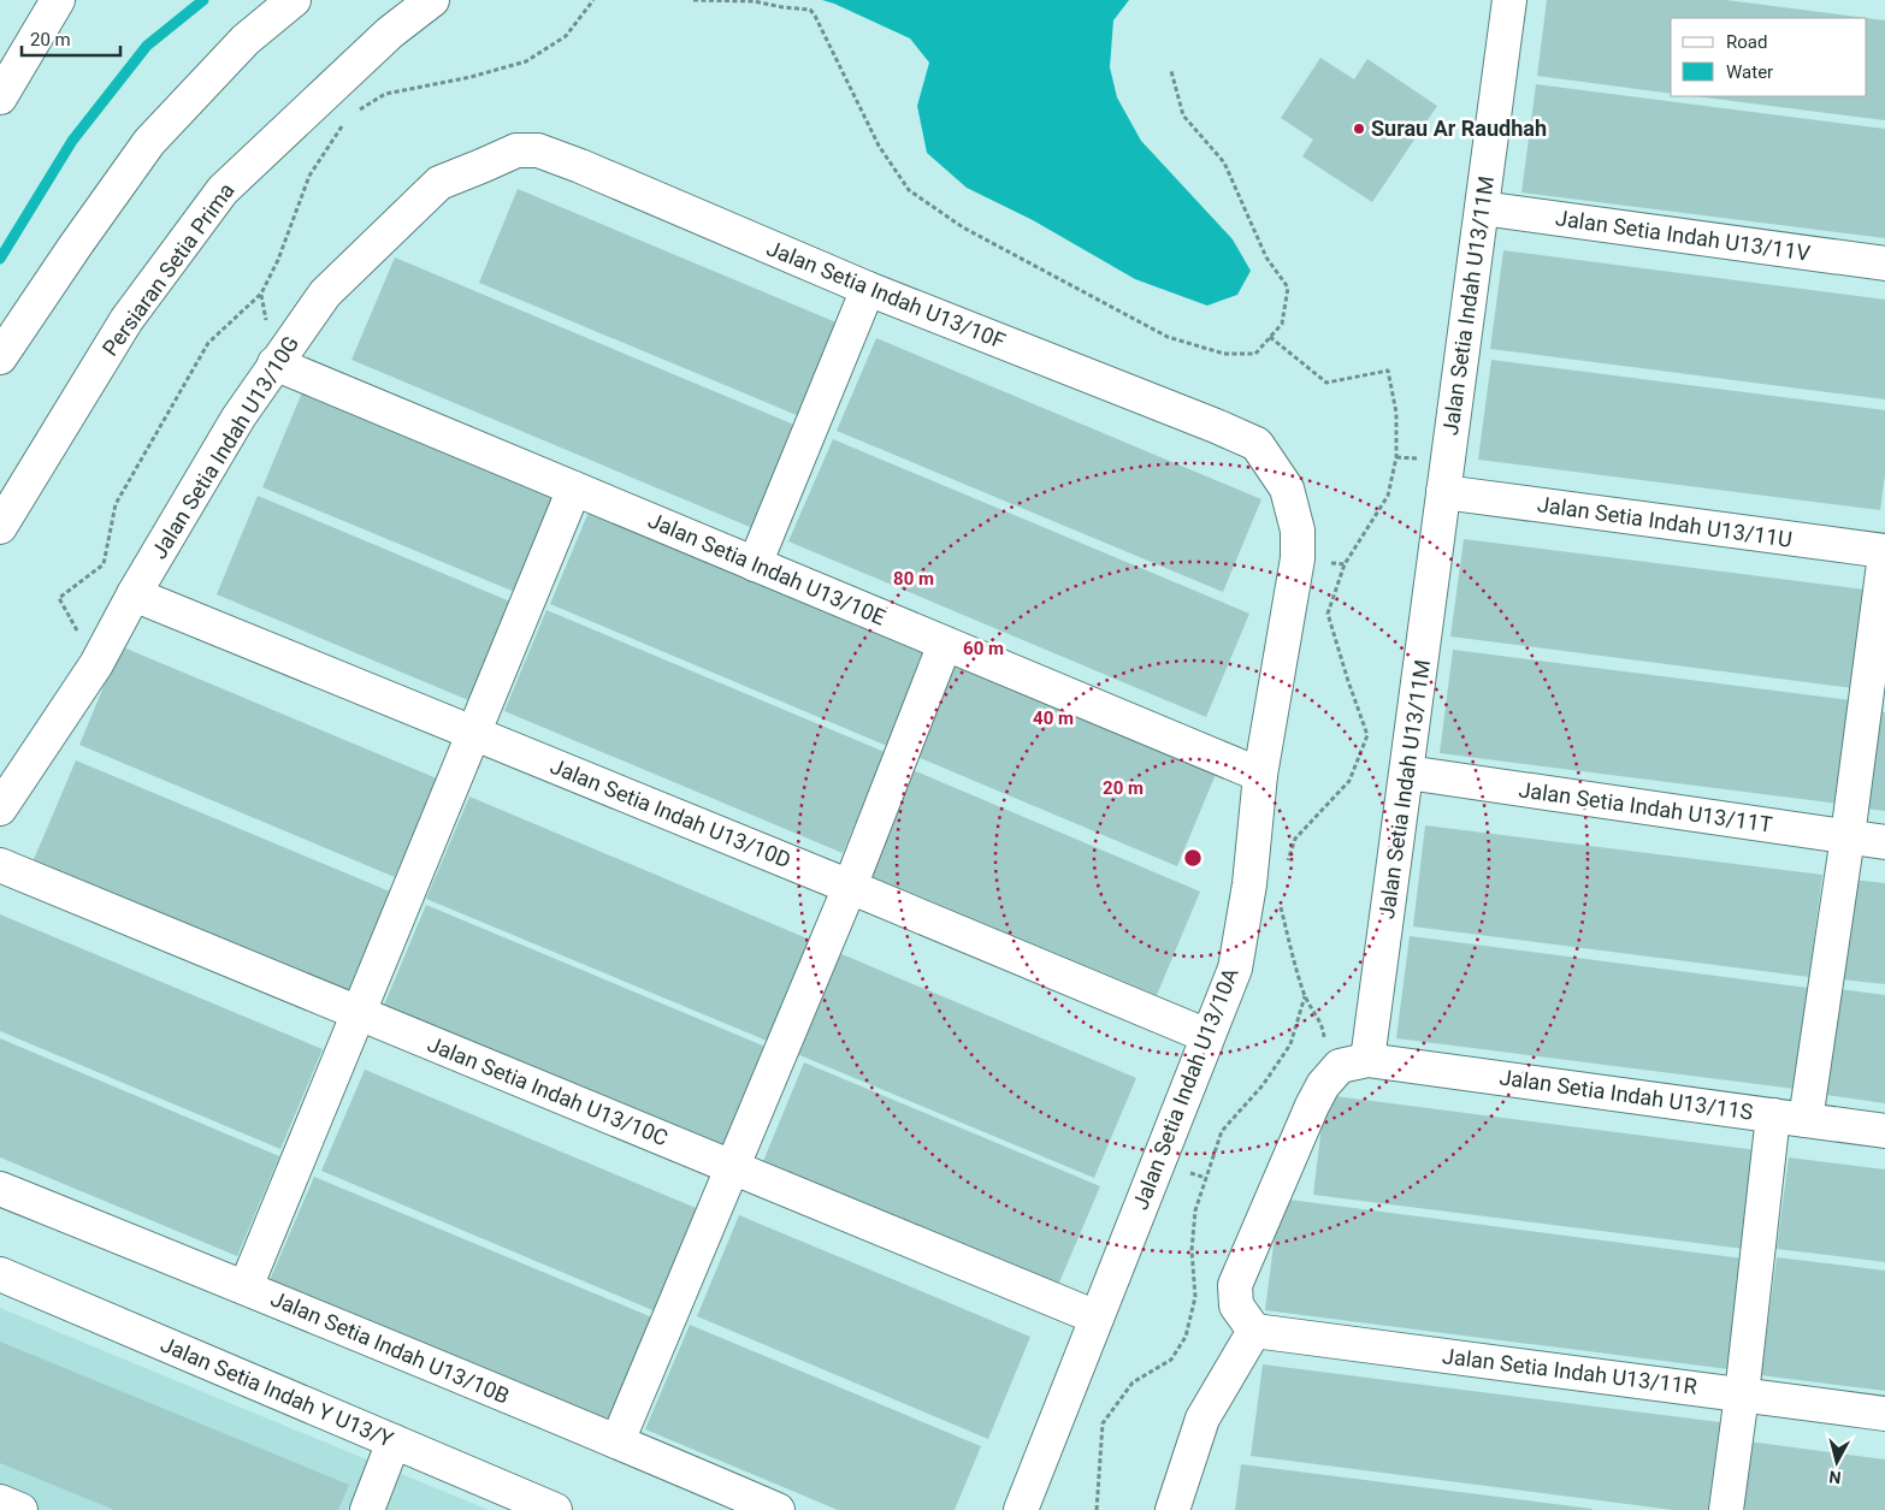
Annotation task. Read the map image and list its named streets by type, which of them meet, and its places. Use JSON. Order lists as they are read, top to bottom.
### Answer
{
  "streets": {
    "street": [
      "Jalan Setia Indah U13/11V",
      "Persiaran Setia Prima",
      "Jalan Setia Indah U13/10F",
      "Jalan Setia Indah U13/11M",
      "Jalan Setia Indah U13/10G",
      "Jalan Setia Indah U13/11U",
      "Jalan Setia Indah U13/10E",
      "Jalan Setia Indah U13/11T",
      "Jalan Setia Indah U13/10D",
      "Jalan Setia Indah U13/10A",
      "Jalan Setia Indah U13/10C",
      "Jalan Setia Indah U13/11S",
      "Jalan Setia Indah U13/10B",
      "Jalan Setia Indah U13/11R",
      "Jalan Setia Indah Y U13/Y"
    ]
  },
  "crossings": [
    ["Jalan Setia Indah U13/11V", "Jalan Setia Indah U13/11M"],
    ["Jalan Setia Indah U13/10F", "Jalan Setia Indah U13/10G"],
    ["Jalan Setia Indah U13/10F", "Jalan Setia Indah U13/10A"],
    ["Jalan Setia Indah U13/11M", "Jalan Setia Indah U13/11U"],
    ["Jalan Setia Indah U13/11M", "Jalan Setia Indah U13/11T"],
    ["Jalan Setia Indah U13/11M", "Jalan Setia Indah U13/11S"],
    ["Jalan Setia Indah U13/10G", "Jalan Setia Indah U13/10E"],
    ["Jalan Setia Indah U13/10G", "Jalan Setia Indah U13/10D"],
    ["Jalan Setia Indah U13/10E", "Jalan Setia Indah U13/10A"],
    ["Jalan Setia Indah U13/10D", "Jalan Setia Indah U13/10A"],
    ["Jalan Setia Indah U13/10A", "Jalan Setia Indah U13/10C"]
  ],
  "places": ["Surau Ar Raudhah"],
  "legend": ["Road", "Water"],
  "scale_bar": "20 m",
  "north": "bottom",
  "rings": [
    "80 m",
    "60 m",
    "40 m",
    "20 m"
  ]
}
